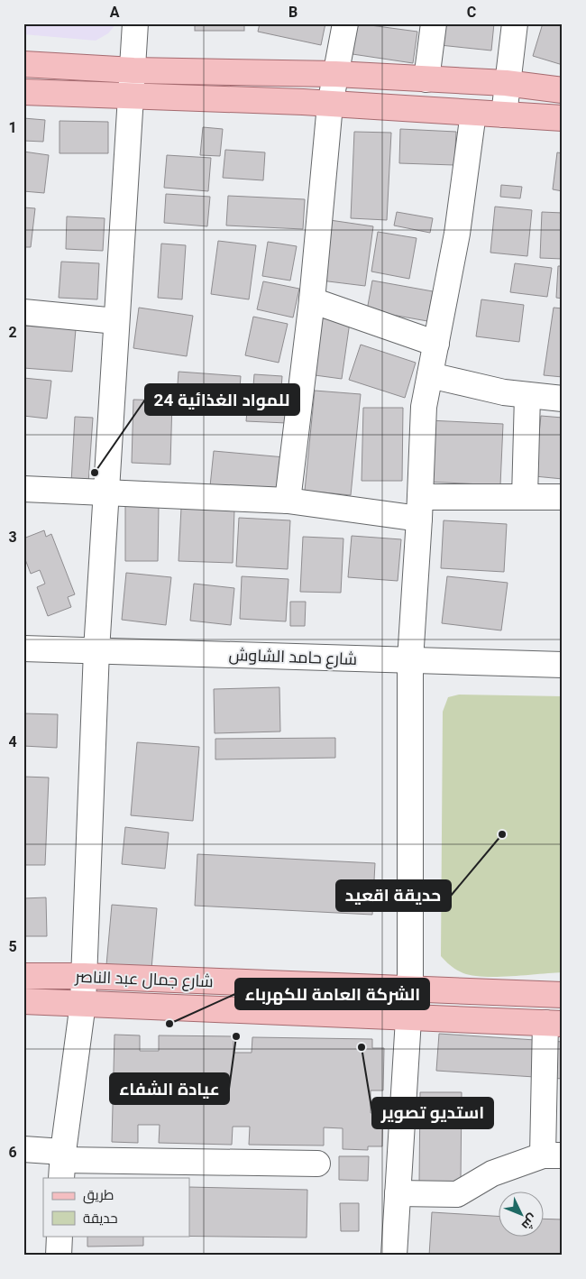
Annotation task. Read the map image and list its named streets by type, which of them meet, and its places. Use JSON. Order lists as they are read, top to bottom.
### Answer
{
  "streets": {
    "main road": ["شارع جمال عبد الناصر"],
    "street": ["شارع حامد الشاوش"]
  },
  "places": [
    "24 للمواد الغذائية",
    "حديقة اقعيد",
    "الشركة العامة للكهرباء",
    "عيادة الشفاء",
    "استديو تصوير"
  ],
  "legend": ["طريق", "حديقة"],
  "north": "bottom right",
  "grid": {
    "columns": ["A", "B", "C"],
    "rows": [
      "1",
      "2",
      "3",
      "4",
      "5",
      "6"
    ]
  }
}
